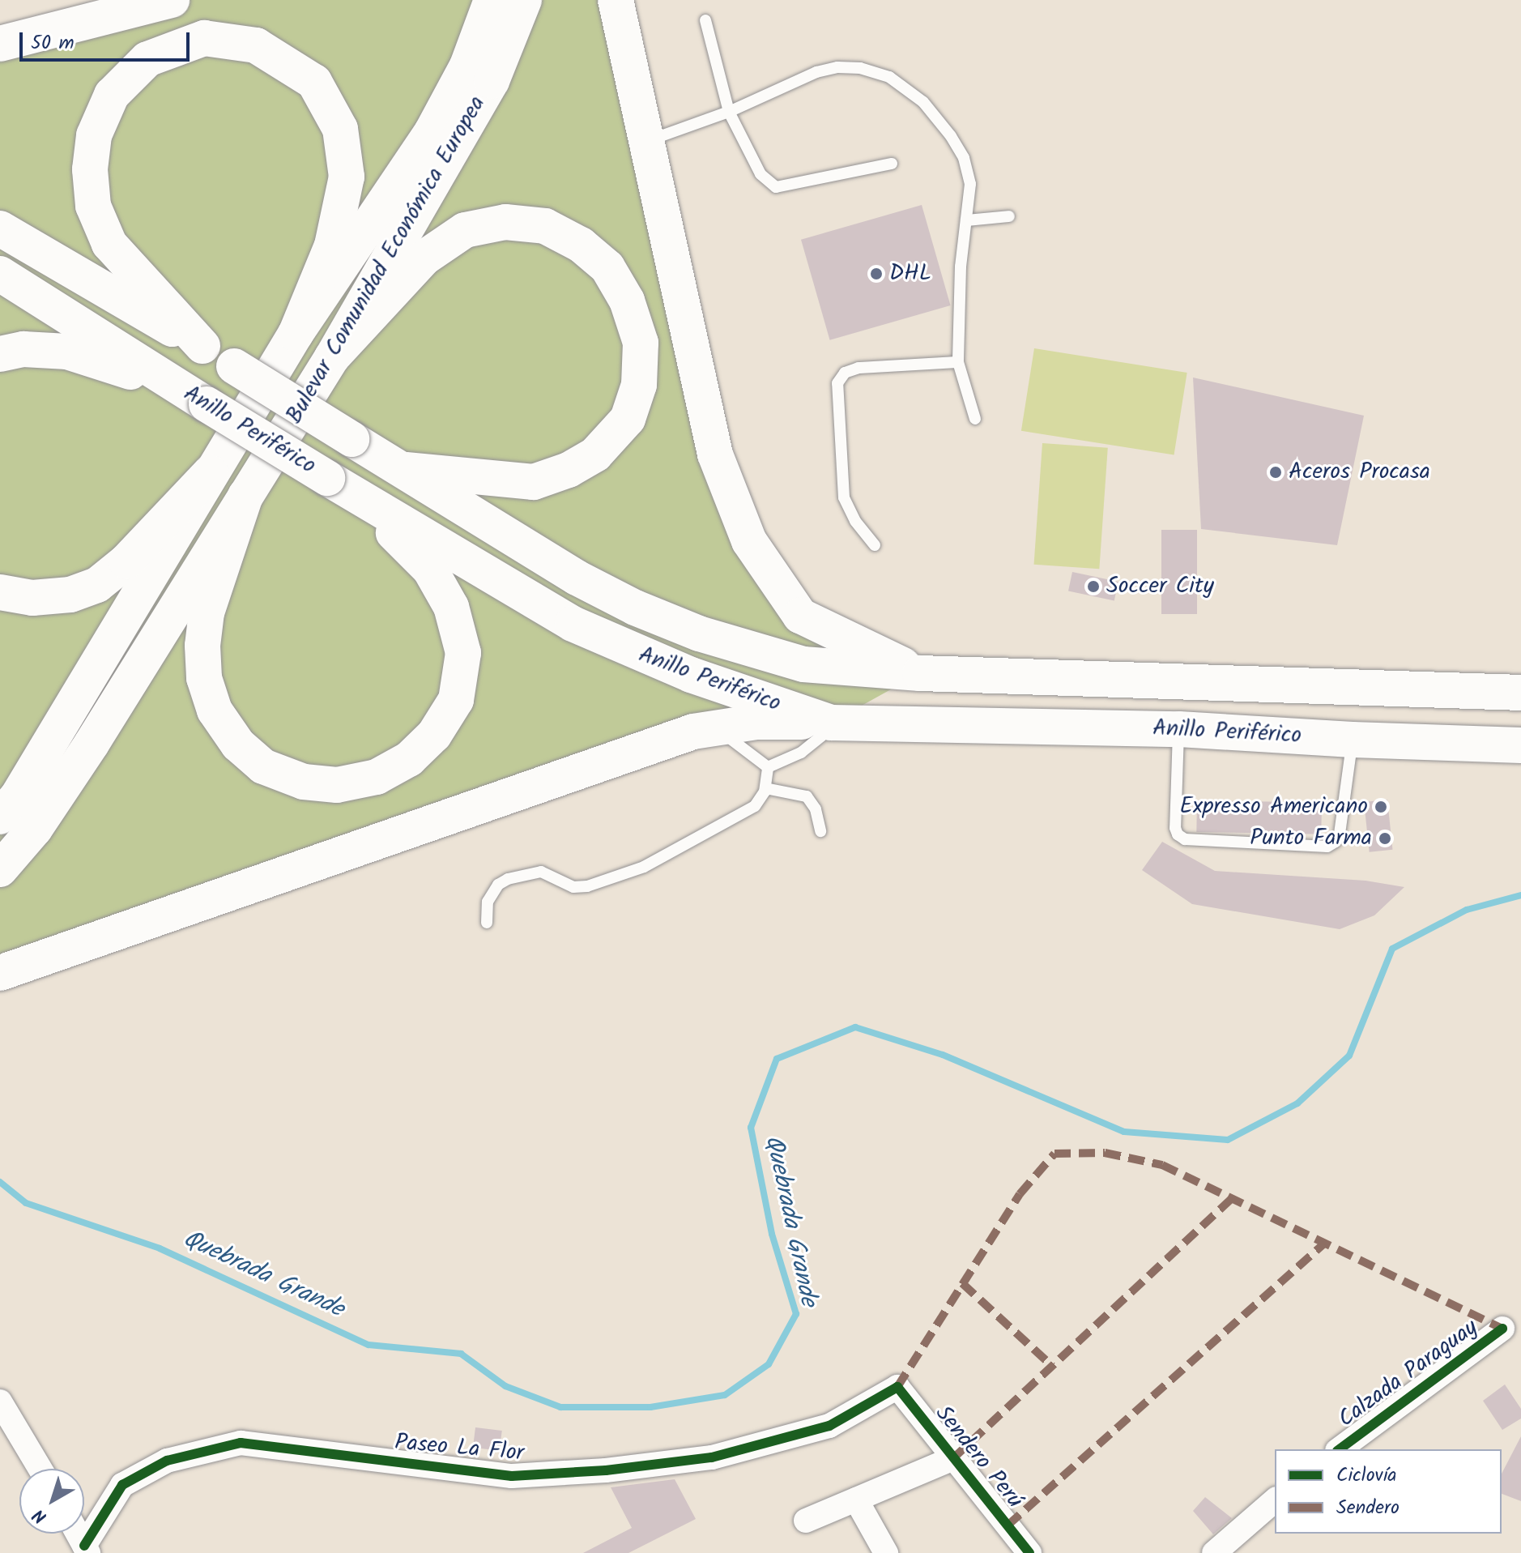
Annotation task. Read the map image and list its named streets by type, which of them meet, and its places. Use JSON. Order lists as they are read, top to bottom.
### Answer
{
  "streets": {
    "main road": ["Bulevar Comunidad Económica Europea", "Anillo Periférico"],
    "street": ["Calzada Paraguay", "Paseo La Flor", "Sendero Perú"]
  },
  "crossings": [
    ["Paseo La Flor", "Sendero Perú"]
  ],
  "water": ["Quebrada Grande"],
  "places": [
    "DHL",
    "Aceros Procasa",
    "Soccer City",
    "Expresso Americano",
    "Punto Farma"
  ],
  "legend": ["Ciclovía", "Sendero"],
  "scale_bar": "50 m",
  "north": "bottom left"
}
